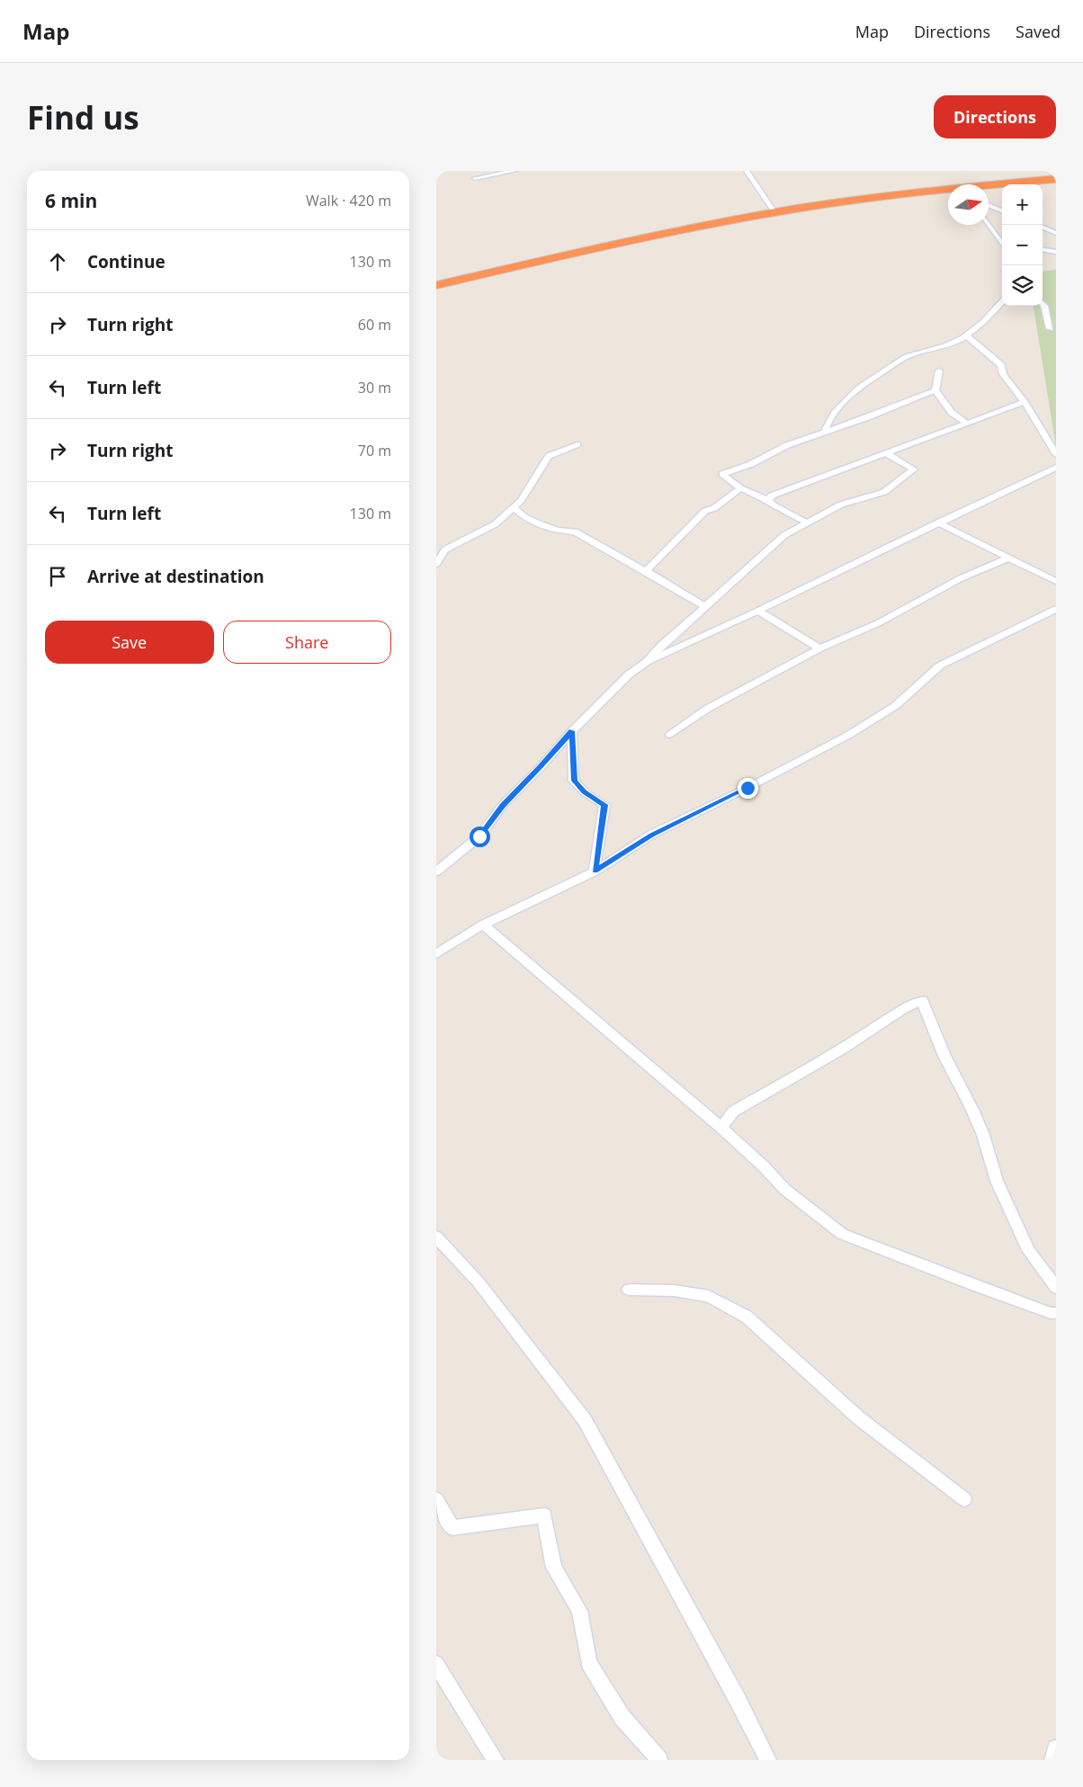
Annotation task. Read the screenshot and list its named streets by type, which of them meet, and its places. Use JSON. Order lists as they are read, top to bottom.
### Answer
{
  "north": "right",
  "page": {
    "header": "Map",
    "nav": ["Map", "Directions", "Saved"],
    "buttons": [
      "Directions",
      ["Save", "Share"]
    ],
    "title": "Find us",
    "heading": ["6 min", "Walk · 420 m"],
    "map_buttons": ["+", "−"],
    "list": [
      ["Continue", "130 m"],
      ["Turn right", "60 m"],
      ["Turn left", "30 m"],
      ["Turn right", "70 m"],
      ["Turn left", "130 m"],
      "Arrive at destination"
    ]
  }
}
